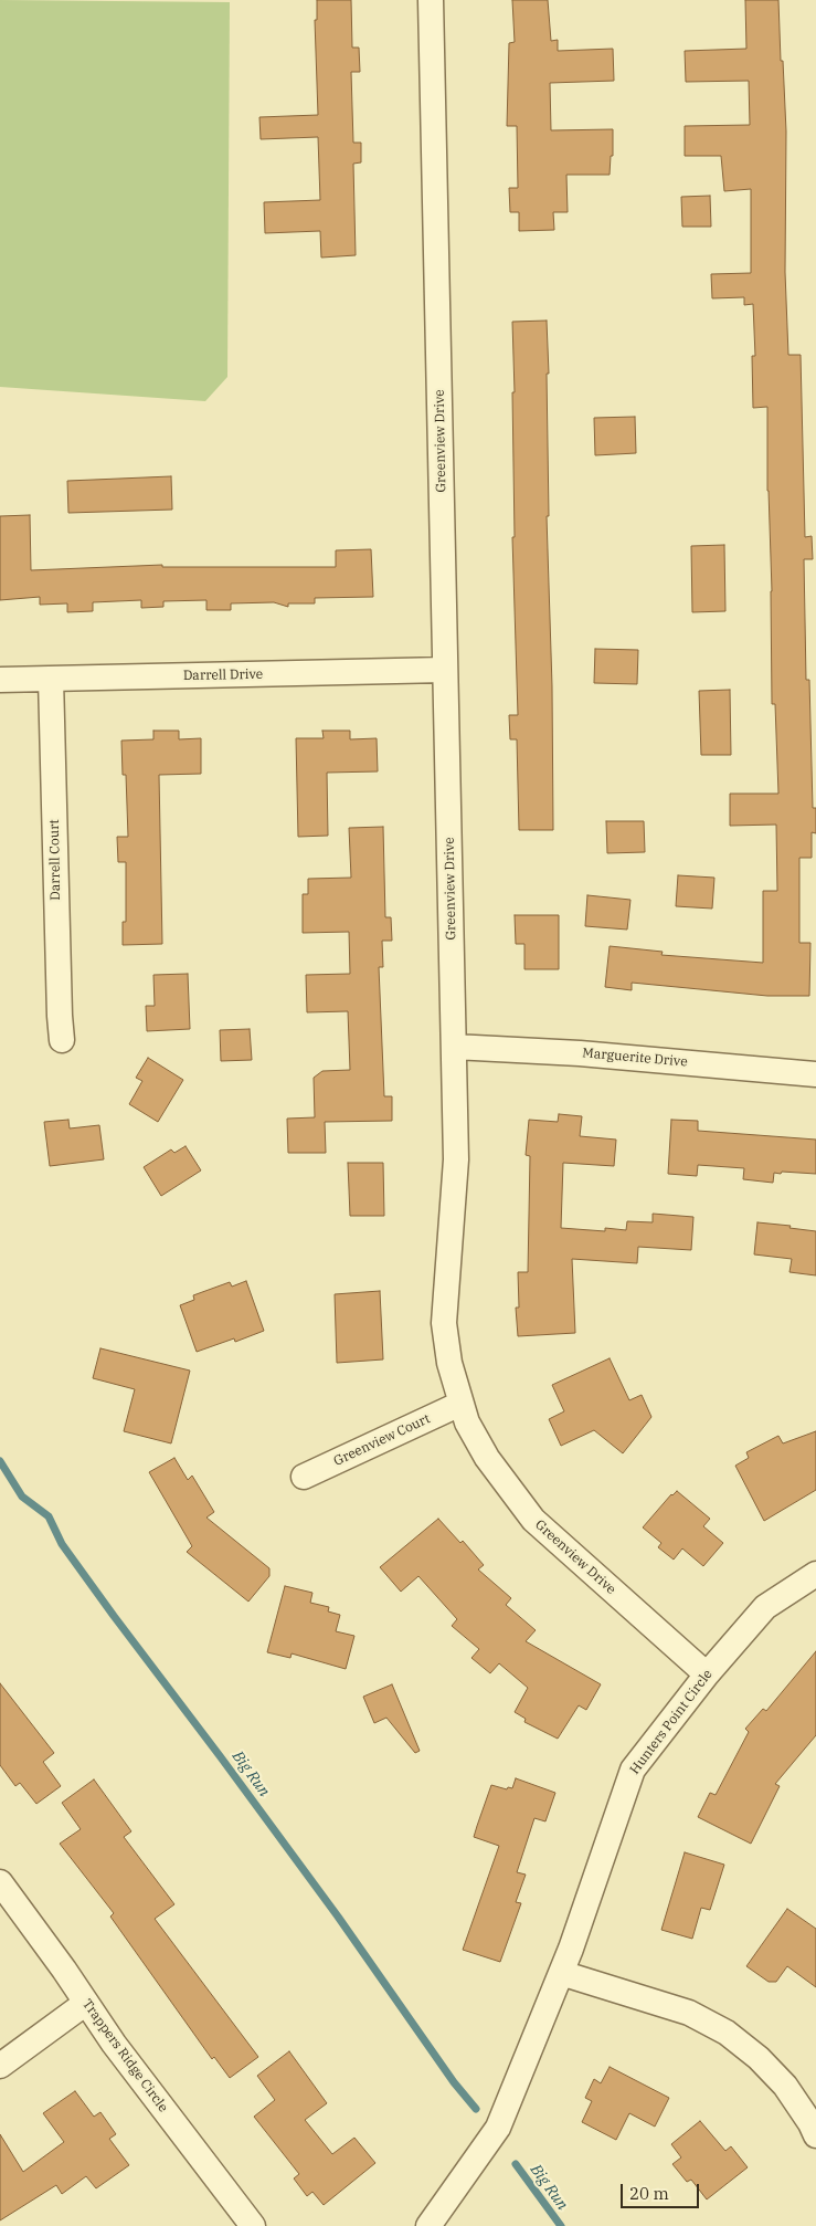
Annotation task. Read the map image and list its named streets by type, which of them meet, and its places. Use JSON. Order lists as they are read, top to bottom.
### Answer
{
  "streets": {
    "street": [
      "Greenview Drive",
      "Darrell Drive",
      "Darrell Court",
      "Marguerite Drive",
      "Greenview Court",
      "Hunters Point Circle",
      "Trappers Ridge Circle"
    ]
  },
  "crossings": [
    ["Greenview Drive", "Darrell Drive"],
    ["Greenview Drive", "Marguerite Drive"],
    ["Greenview Drive", "Greenview Court"],
    ["Greenview Drive", "Hunters Point Circle"],
    ["Darrell Drive", "Darrell Court"]
  ],
  "water": ["Big Run"],
  "scale_bar": "20 m"
}
